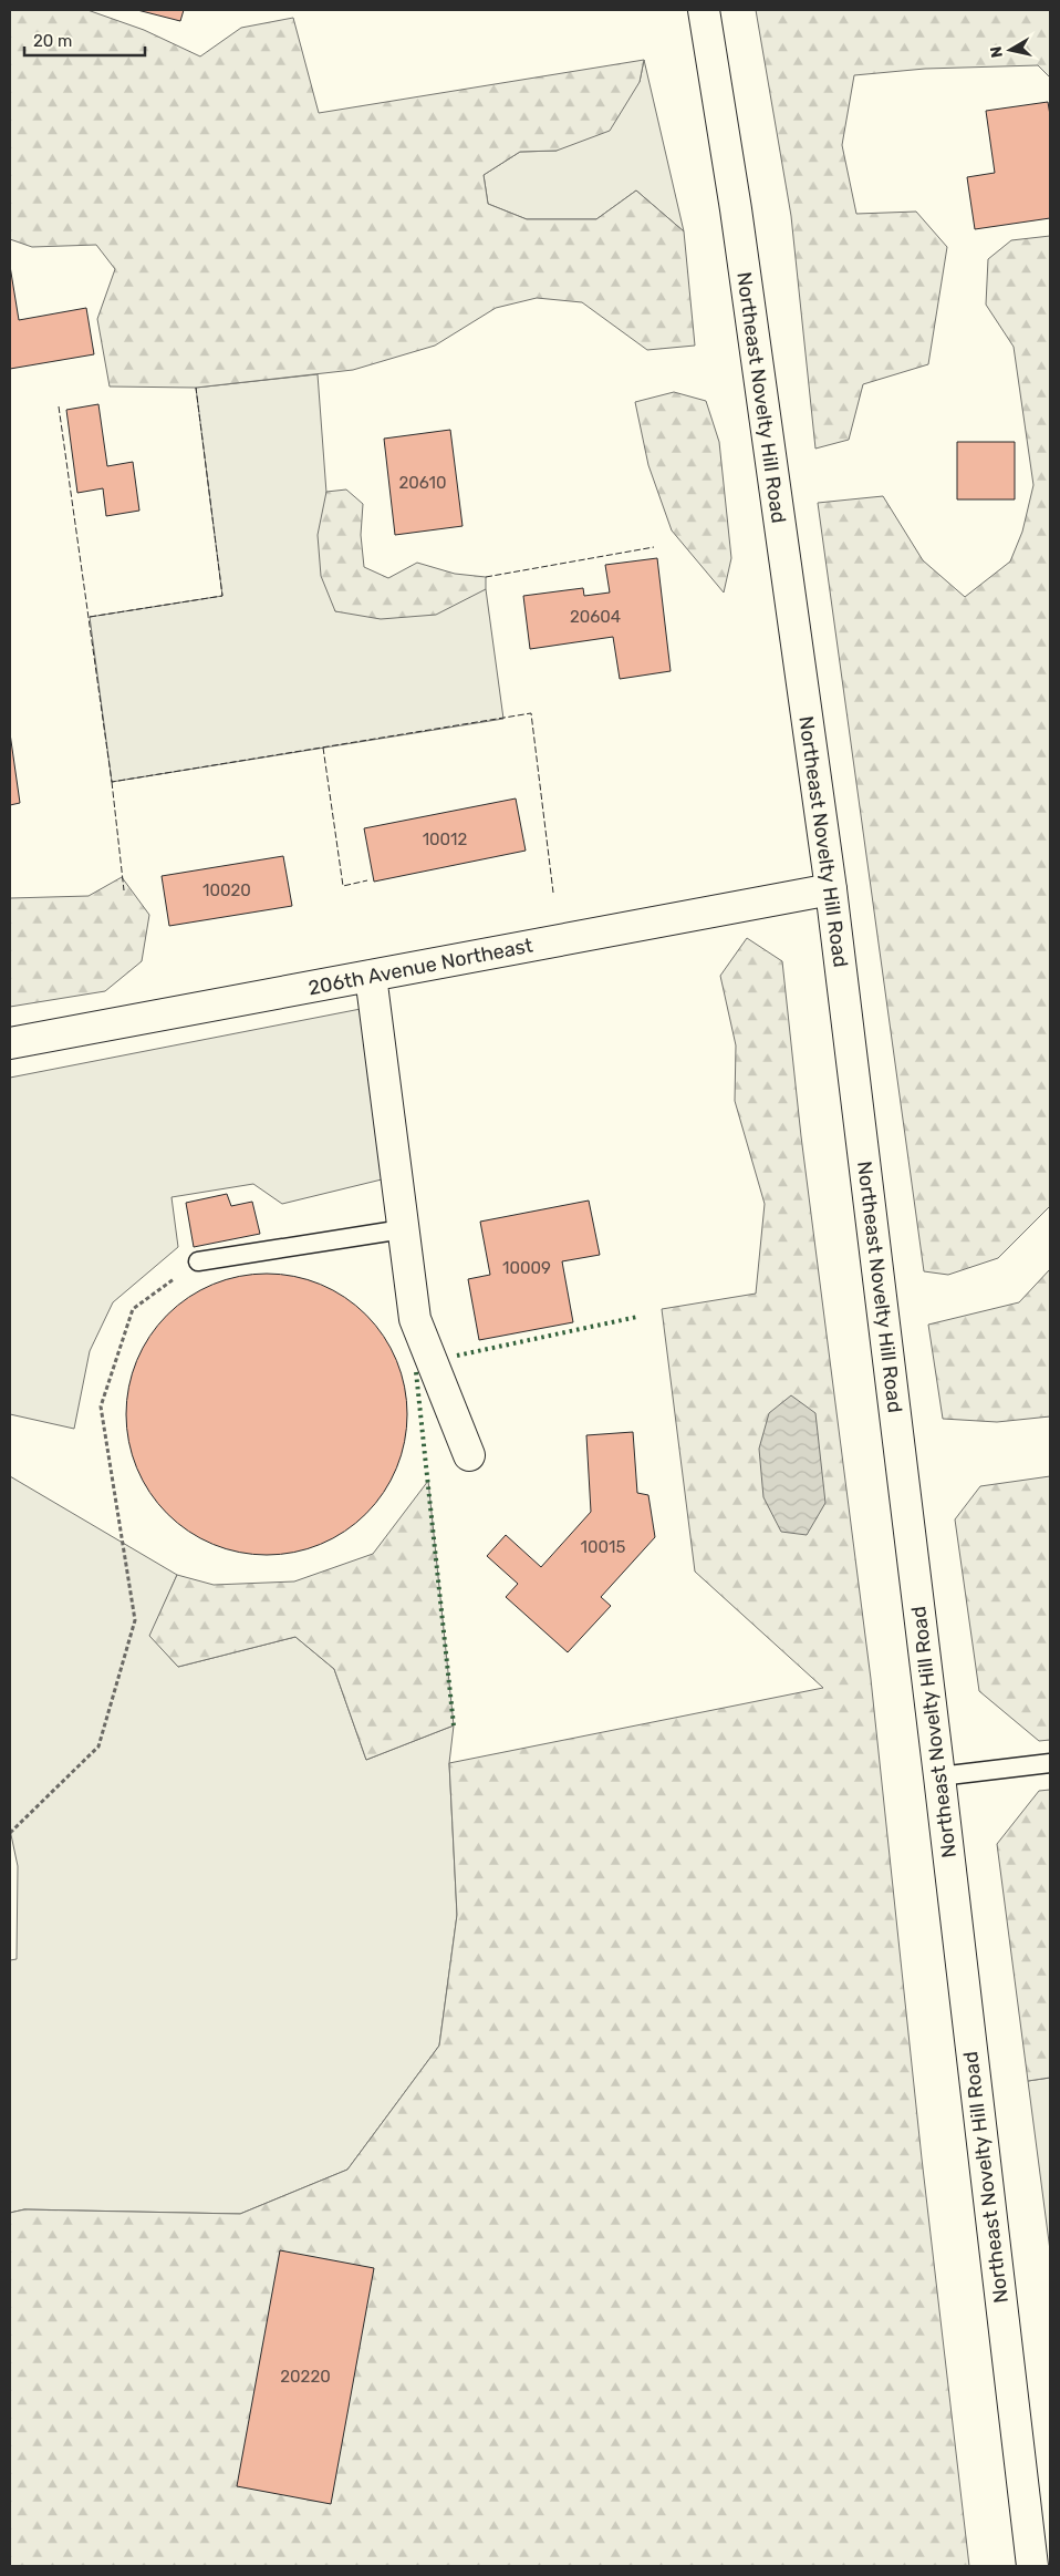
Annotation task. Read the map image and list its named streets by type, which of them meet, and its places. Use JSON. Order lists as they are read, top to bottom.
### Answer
{
  "streets": {
    "main road": ["Northeast Novelty Hill Road", "206th Avenue Northeast"]
  },
  "crossings": [
    ["Northeast Novelty Hill Road", "206th Avenue Northeast"]
  ],
  "house_numbers": [
    "20610",
    "20604",
    "10012",
    "10020",
    "10009",
    "10015",
    "20220"
  ],
  "scale_bar": "20 m",
  "north": "left"
}
